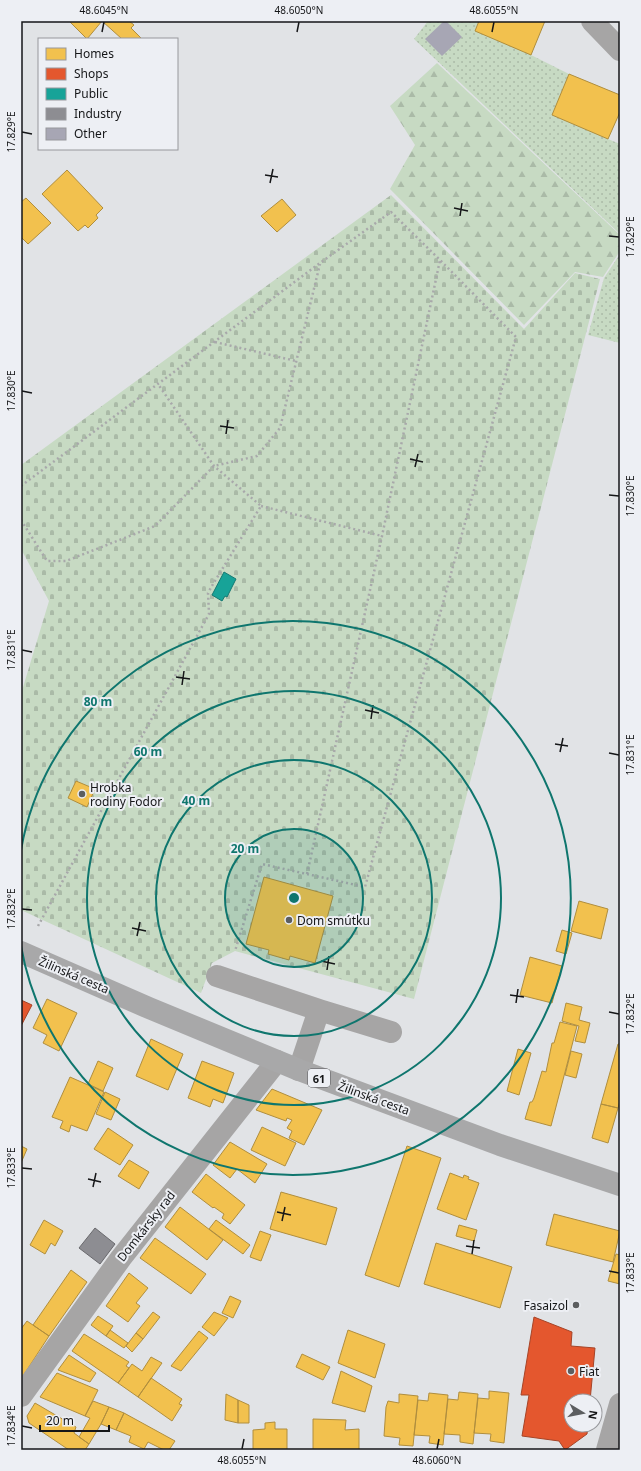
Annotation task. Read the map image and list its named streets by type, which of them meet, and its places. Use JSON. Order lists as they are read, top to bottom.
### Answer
{
  "streets": {
    "main road": ["Žilinská cesta", "61"],
    "street": ["Domkársky rad"]
  },
  "crossings": [
    ["Žilinská cesta", "Domkársky rad"]
  ],
  "places": [
    "Hrobka rodiny Fodor",
    "Dom smútku",
    "Fasaizol",
    "Fiat"
  ],
  "legend": [
    "Homes",
    "Shops",
    "Public",
    "Industry",
    "Other"
  ],
  "scale_bar": "20 m",
  "north": "right",
  "coordinates": [
    "48.6045°N",
    "48.6050°N",
    "48.6055°N",
    "17.829°E",
    "17.830°E",
    "17.831°E",
    "17.832°E",
    "17.833°E",
    "17.834°E",
    "48.6060°N"
  ],
  "rings": [
    "80 m",
    "60 m",
    "40 m",
    "20 m"
  ]
}
